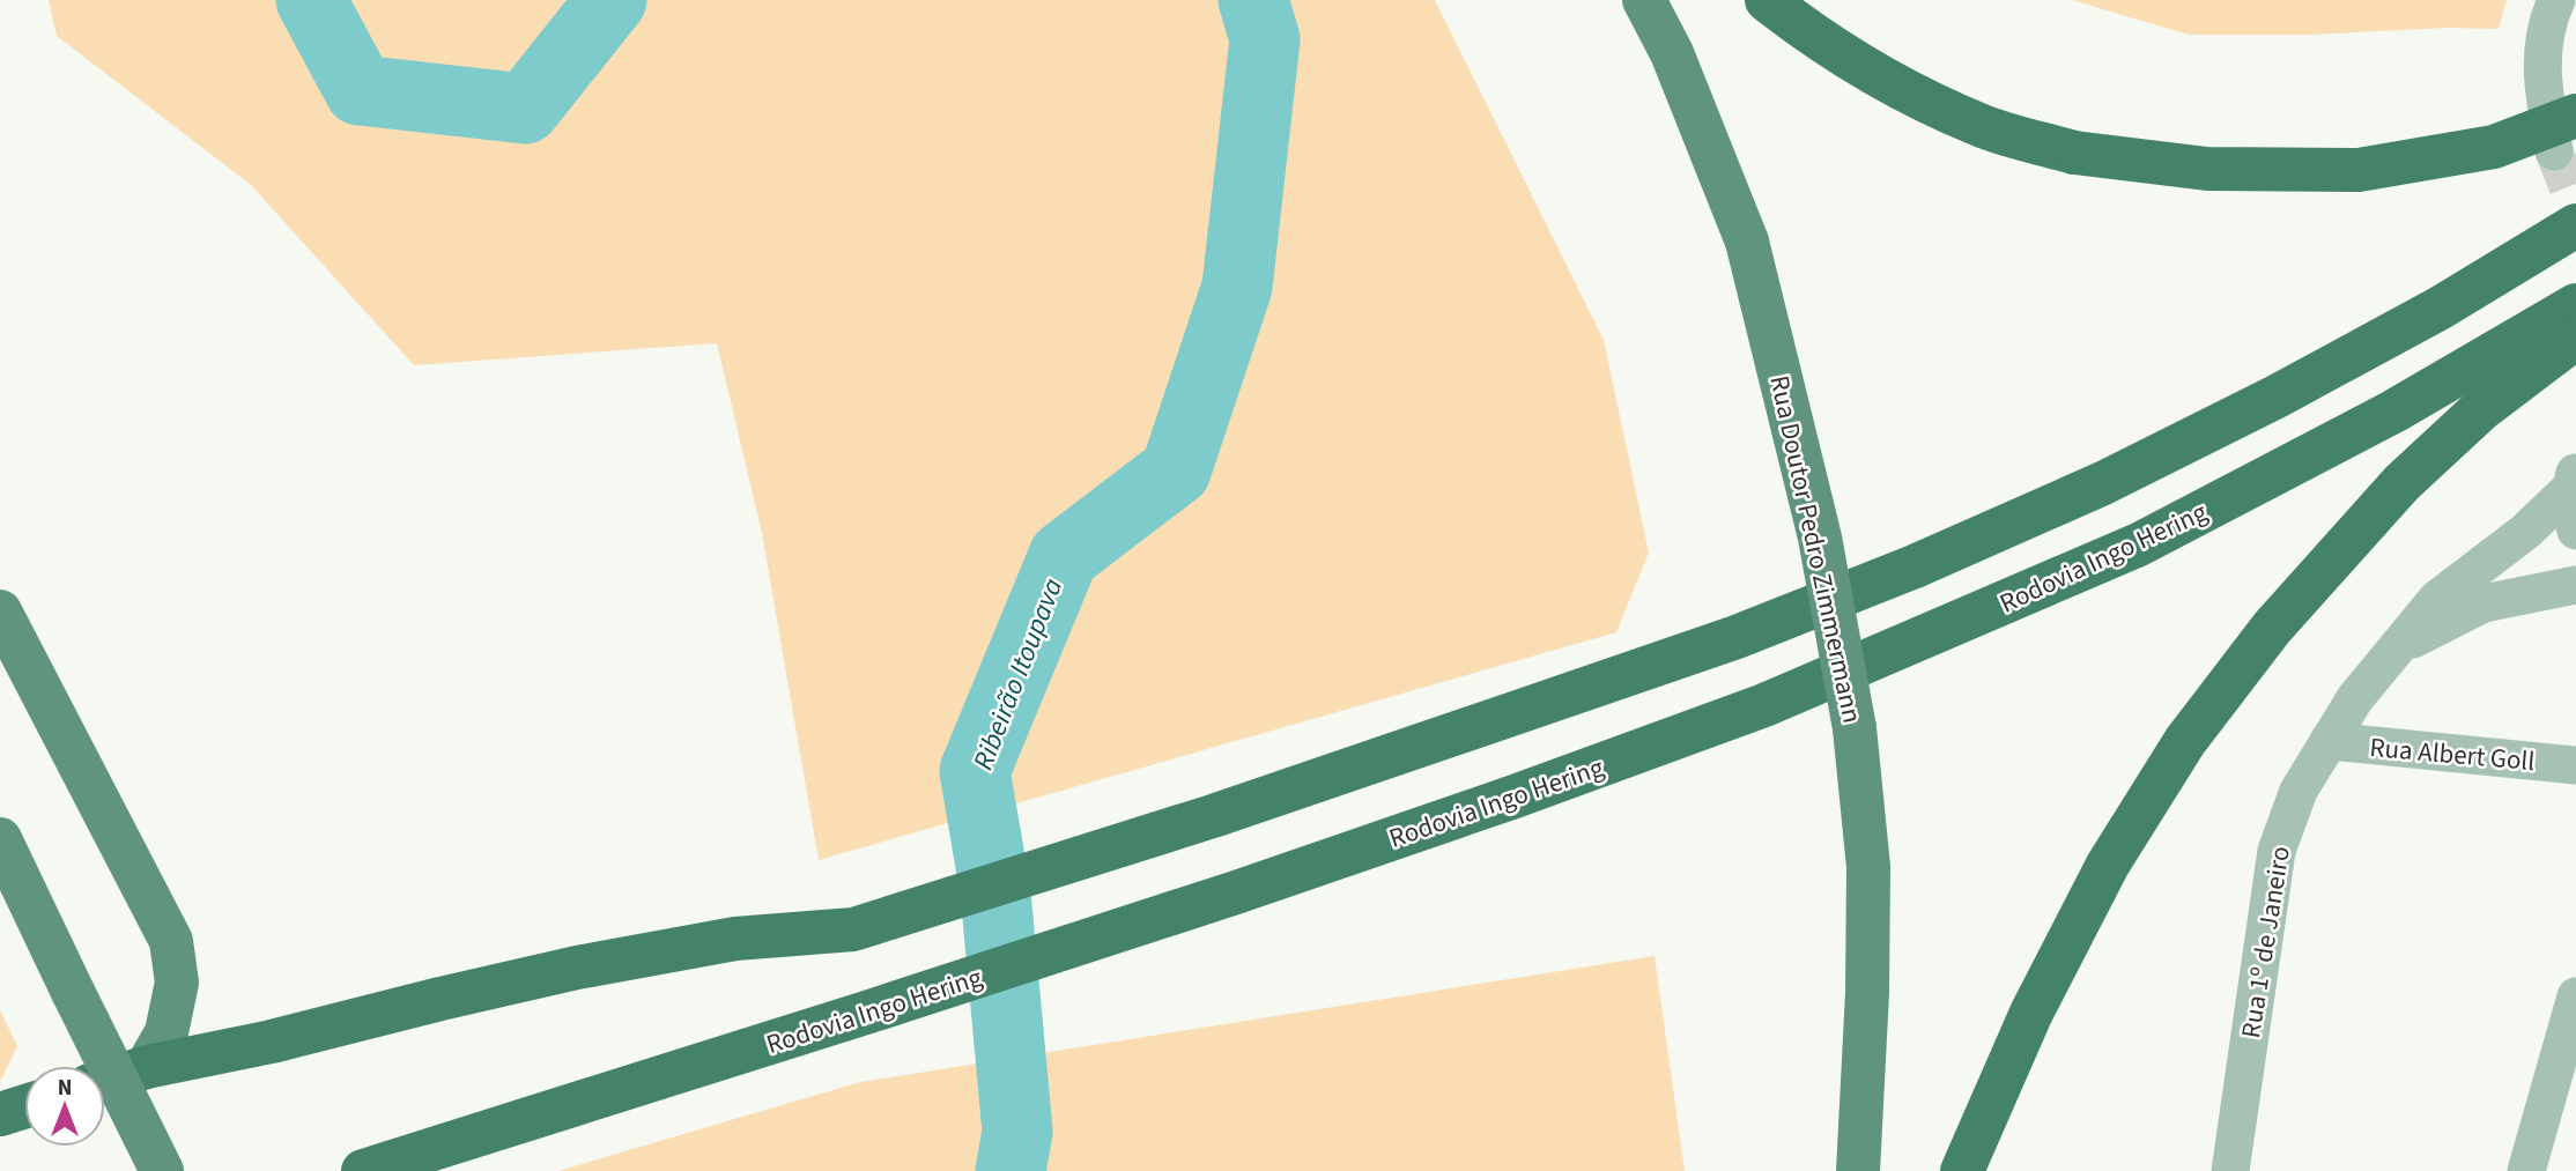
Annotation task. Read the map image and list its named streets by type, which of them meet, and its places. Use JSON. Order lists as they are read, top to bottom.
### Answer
{
  "streets": {
    "highway": ["Rodovia Ingo Hering"],
    "main road": ["Rua Doutor Pedro Zimmermann"],
    "street": ["Rua Albert Goll", "Rua 1º de Janeiro"]
  },
  "crossings": [
    ["Rua Albert Goll", "Rua 1º de Janeiro"]
  ],
  "water": ["Ribeirão Itoupava"],
  "north": "top"
}
